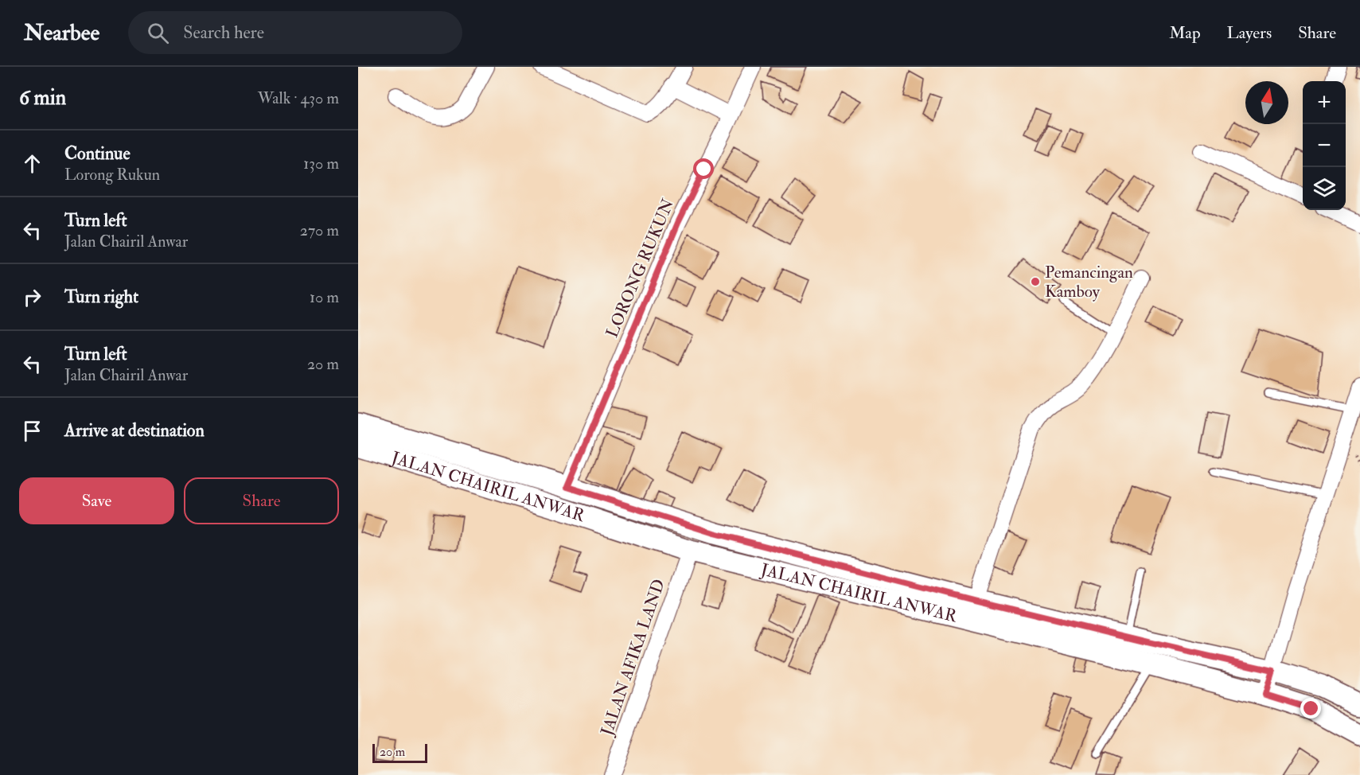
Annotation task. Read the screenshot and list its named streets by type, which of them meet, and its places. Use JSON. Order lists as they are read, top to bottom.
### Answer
{
  "streets": {
    "main road": ["JALAN CHAIRIL ANWAR"],
    "street": ["LORONG RUKUN", "JALAN AFIKA LAND"]
  },
  "crossings": [
    ["LORONG RUKUN", "JALAN CHAIRIL ANWAR"],
    ["JALAN CHAIRIL ANWAR", "JALAN AFIKA LAND"]
  ],
  "places": ["Pemancingan Kamboy"],
  "scale_bar": "20 m",
  "north": "top",
  "page": {
    "header": "Nearbee",
    "search": "Search here",
    "nav": ["Map", "Layers", "Share"],
    "heading": ["6 min", "Walk · 430 m"],
    "map_buttons": ["+", "−"],
    "list": [
      ["Continue", "Lorong Rukun", "130 m"],
      ["Turn left", "Jalan Chairil Anwar", "270 m"],
      ["Turn right", "10 m"],
      ["Turn left", "Jalan Chairil Anwar", "20 m"],
      "Arrive at destination"
    ],
    "buttons": ["Save", "Share"],
    "scale": "20 m"
  }
}
